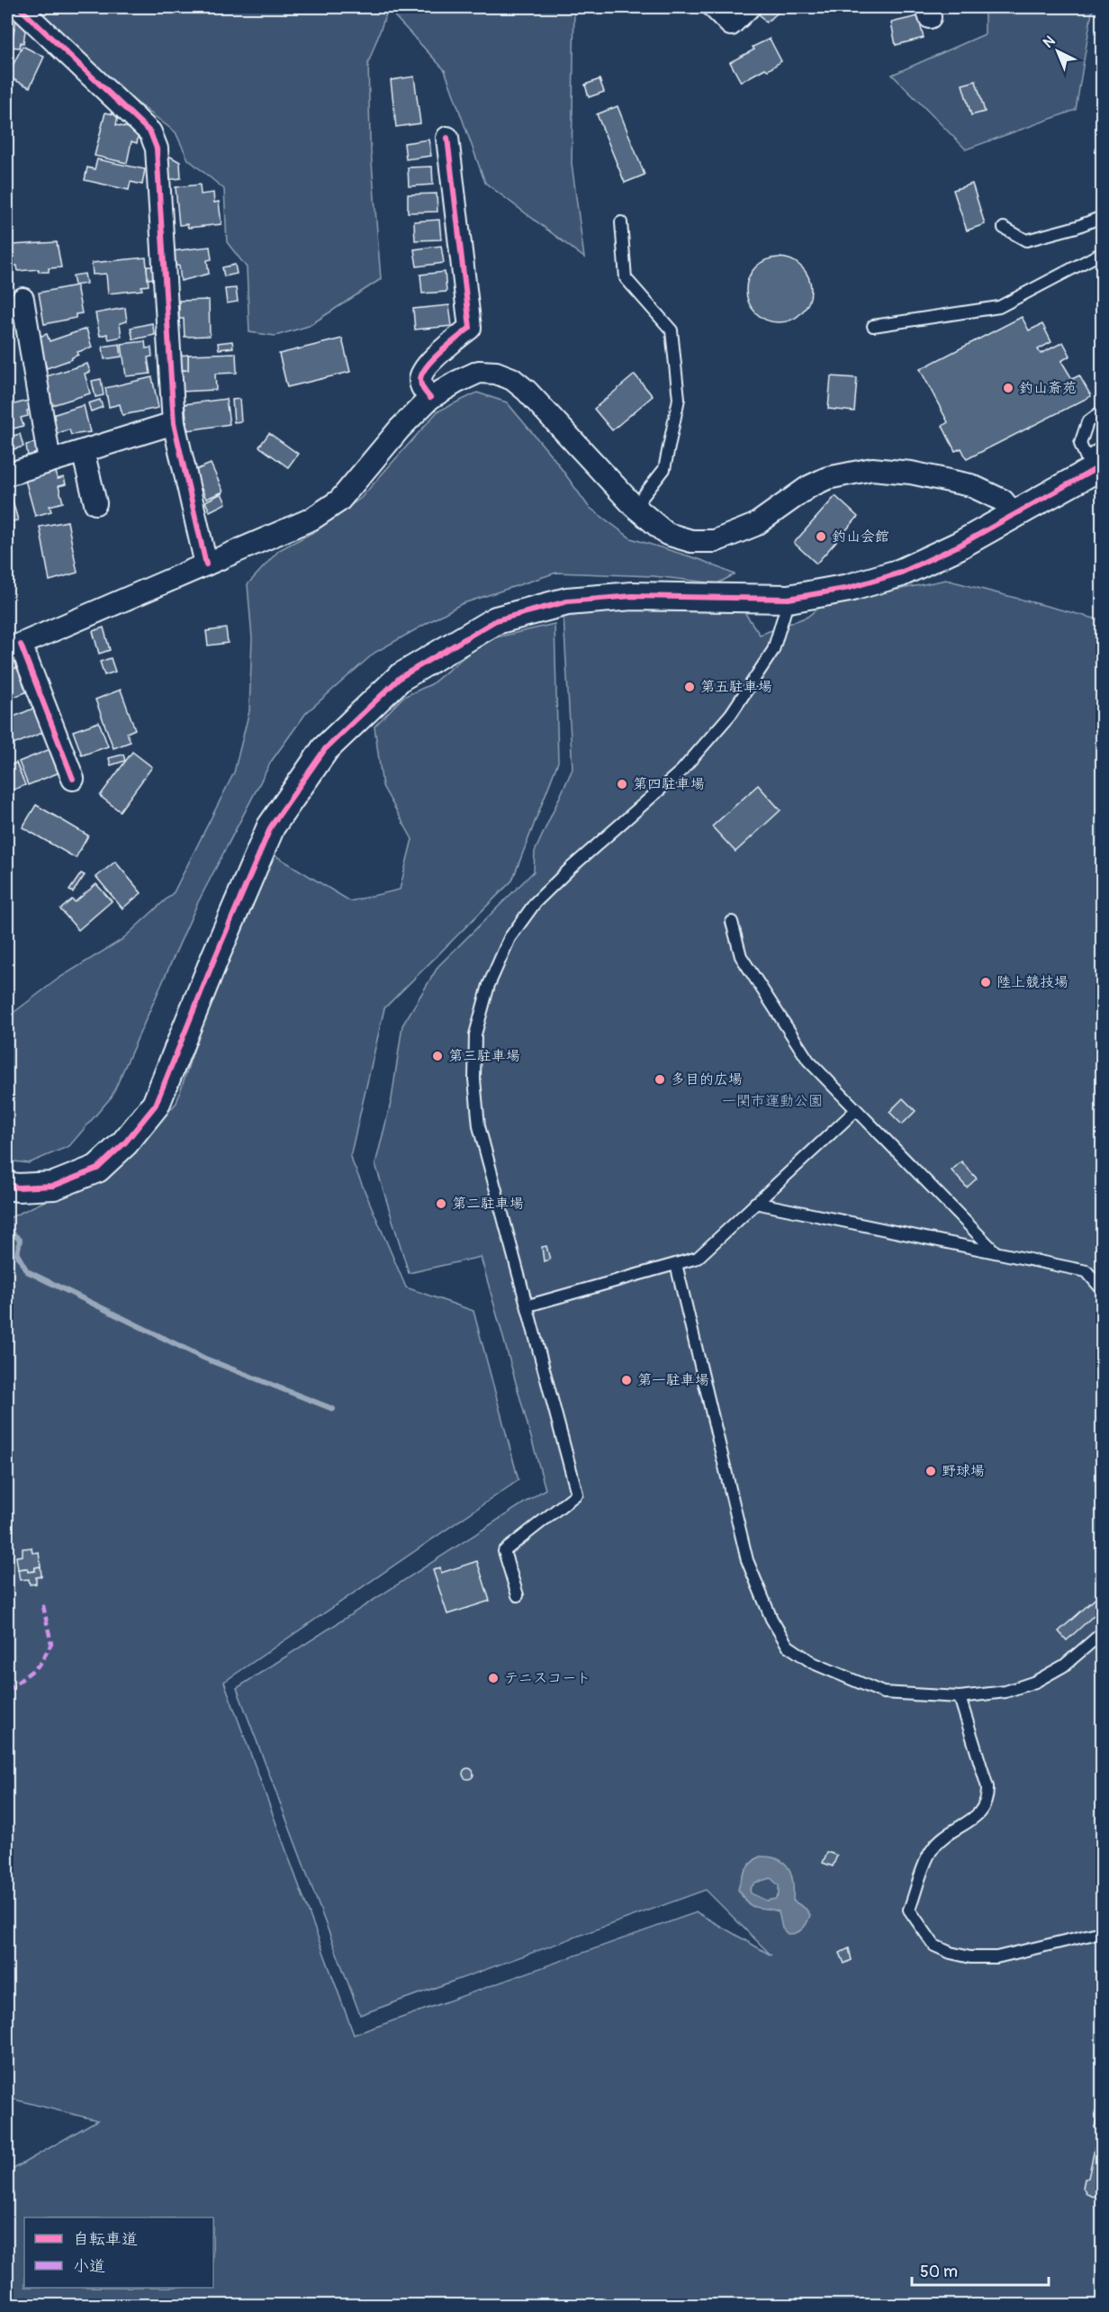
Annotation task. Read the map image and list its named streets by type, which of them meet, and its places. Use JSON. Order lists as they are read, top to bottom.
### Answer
{
  "parks": ["一関市運動公園"],
  "places": [
    "釣山斎苑",
    "釣山会館",
    "第五駐車場",
    "第四駐車場",
    "陸上競技場",
    "第三駐車場",
    "多目的広場",
    "第二駐車場",
    "第一駐車場",
    "野球場",
    "テニスコート"
  ],
  "legend": ["自転車道", "小道"],
  "scale_bar": "50 m",
  "north": "top left"
}
